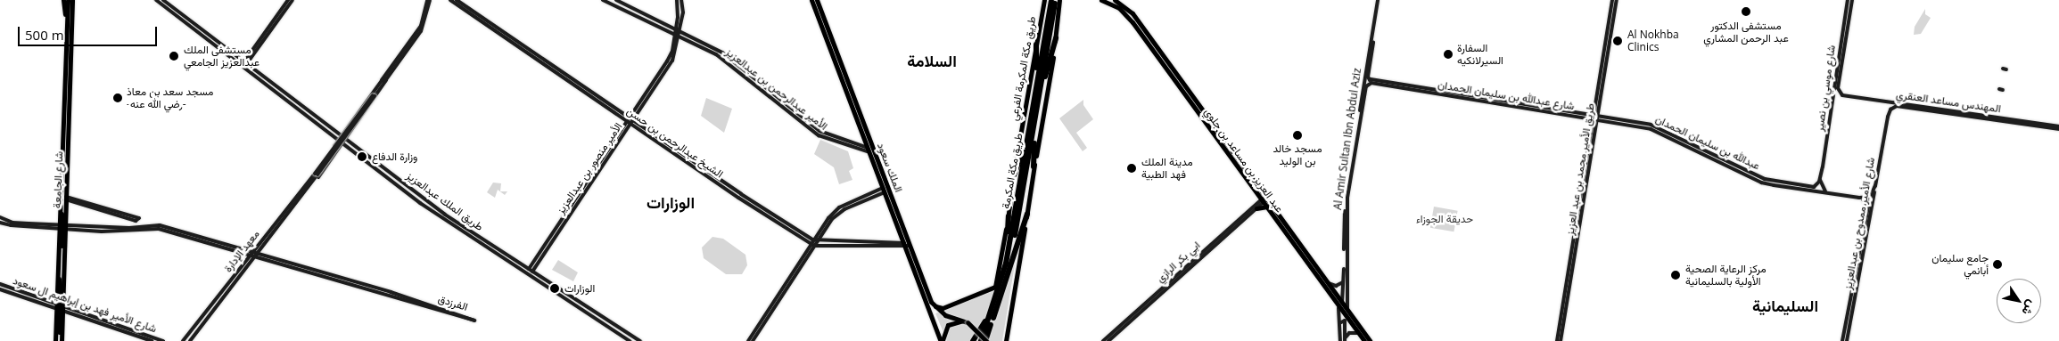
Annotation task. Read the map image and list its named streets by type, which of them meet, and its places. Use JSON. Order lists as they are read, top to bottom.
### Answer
{
  "streets": {
    "highway": ["طريق مكة المكرمة"],
    "main road": [
      "طريق مكة المكرمة الفرعي",
      "عبد العزيز بن مساعد بن جلوي",
      "الملك سعود",
      "شارع الجامعة"
    ],
    "street": [
      "شارع موسي بن نصير",
      "الأمير عبدالرحمن بن عبدالعزيز",
      "شارع عبدالله بن سليمان الحمدان",
      "المهندس مساعد العنقري",
      "Al Amir Sultan Ibn Abdul Aziz",
      "الشيخ عبدالرحمن بن حسن",
      "عبدالله بن سليمان الحمدان",
      "الأمير منصور بن عبدالعزيز",
      "طريق الأمير محمد بن عبد العزيز",
      "طريق الملك عبدالعزيز",
      "شارع الأمير ممدوح بن عبدالعزيز",
      "معهد الإدارة",
      "ابي بكر الرازي",
      "الفرزدق",
      "شارع الأمير فهد بن إبراهيم ال سعود"
    ]
  },
  "crossings": [
    ["طريق مكة المكرمة الفرعي", "الملك سعود"],
    ["طريق مكة المكرمة الفرعي", "طريق مكة المكرمة"],
    ["شارع موسي بن نصير", "المهندس مساعد العنقري"],
    ["شارع موسي بن نصير", "عبدالله بن سليمان الحمدان"],
    ["الأمير عبدالرحمن بن عبدالعزيز", "الملك سعود"],
    ["الأمير عبدالرحمن بن عبدالعزيز", "الأمير منصور بن عبدالعزيز"],
    ["شارع عبدالله بن سليمان الحمدان", "Al Amir Sultan Ibn Abdul Aziz"],
    ["شارع عبدالله بن سليمان الحمدان", "عبدالله بن سليمان الحمدان"],
    ["شارع عبدالله بن سليمان الحمدان", "طريق الأمير محمد بن عبد العزيز"],
    ["المهندس مساعد العنقري", "شارع الأمير ممدوح بن عبدالعزيز"],
    ["Al Amir Sultan Ibn Abdul Aziz", "عبد العزيز بن مساعد بن جلوي"],
    ["الشيخ عبدالرحمن بن حسن", "الأمير منصور بن عبدالعزيز"],
    ["عبد العزيز بن مساعد بن جلوي", "ابي بكر الرازي"],
    ["الأمير منصور بن عبدالعزيز", "طريق الملك عبدالعزيز"],
    ["شارع الجامعة", "شارع الأمير فهد بن إبراهيم ال سعود"],
    ["معهد الإدارة", "الفرزدق"]
  ],
  "districts": ["السلامة", "الوزارات", "السليمانية"],
  "parks": ["حديقة الجوزاء"],
  "places": [
    "مستشفى الدكتور عبد الرحمن المشاري",
    "Al Nokhba Clinics",
    "السفارة السيرلانكيه",
    "مستشفى الملك عبدالعزيز الجامعي",
    "مسجد سعد بن معاذ -رضي الله عنه-",
    "مسجد خالد بن الوليد",
    "وزارة الدفاع",
    "مدينة الملك فهد الطبية",
    "جامع سليمان أبانمي",
    "مركز الرعاية الصحية الأولية بالسليمانية",
    "الوزارات"
  ],
  "scale_bar": "500 m",
  "north": "bottom right"
}
